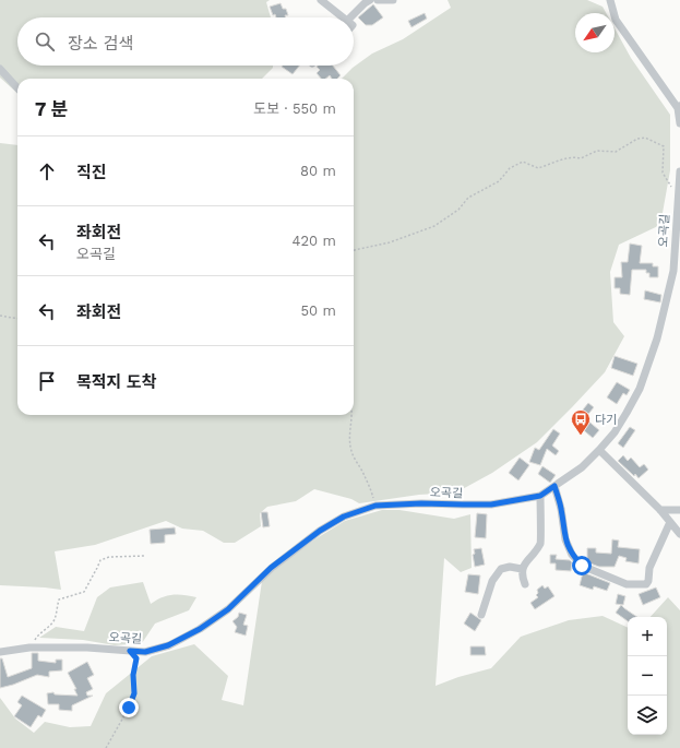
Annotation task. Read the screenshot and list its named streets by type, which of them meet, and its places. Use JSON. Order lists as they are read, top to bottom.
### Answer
{
  "streets": {
    "street": ["오곡길"]
  },
  "places": {
    "bus stop": ["다기"]
  },
  "north": "bottom left",
  "page": {
    "search": "장소 검색",
    "heading": ["7 분", "도보 · 550 m"],
    "list": [
      ["직진", "80 m"],
      ["좌회전", "오곡길", "420 m"],
      ["좌회전", "50 m"],
      "목적지 도착"
    ],
    "map_buttons": ["+", "−"]
  }
}
